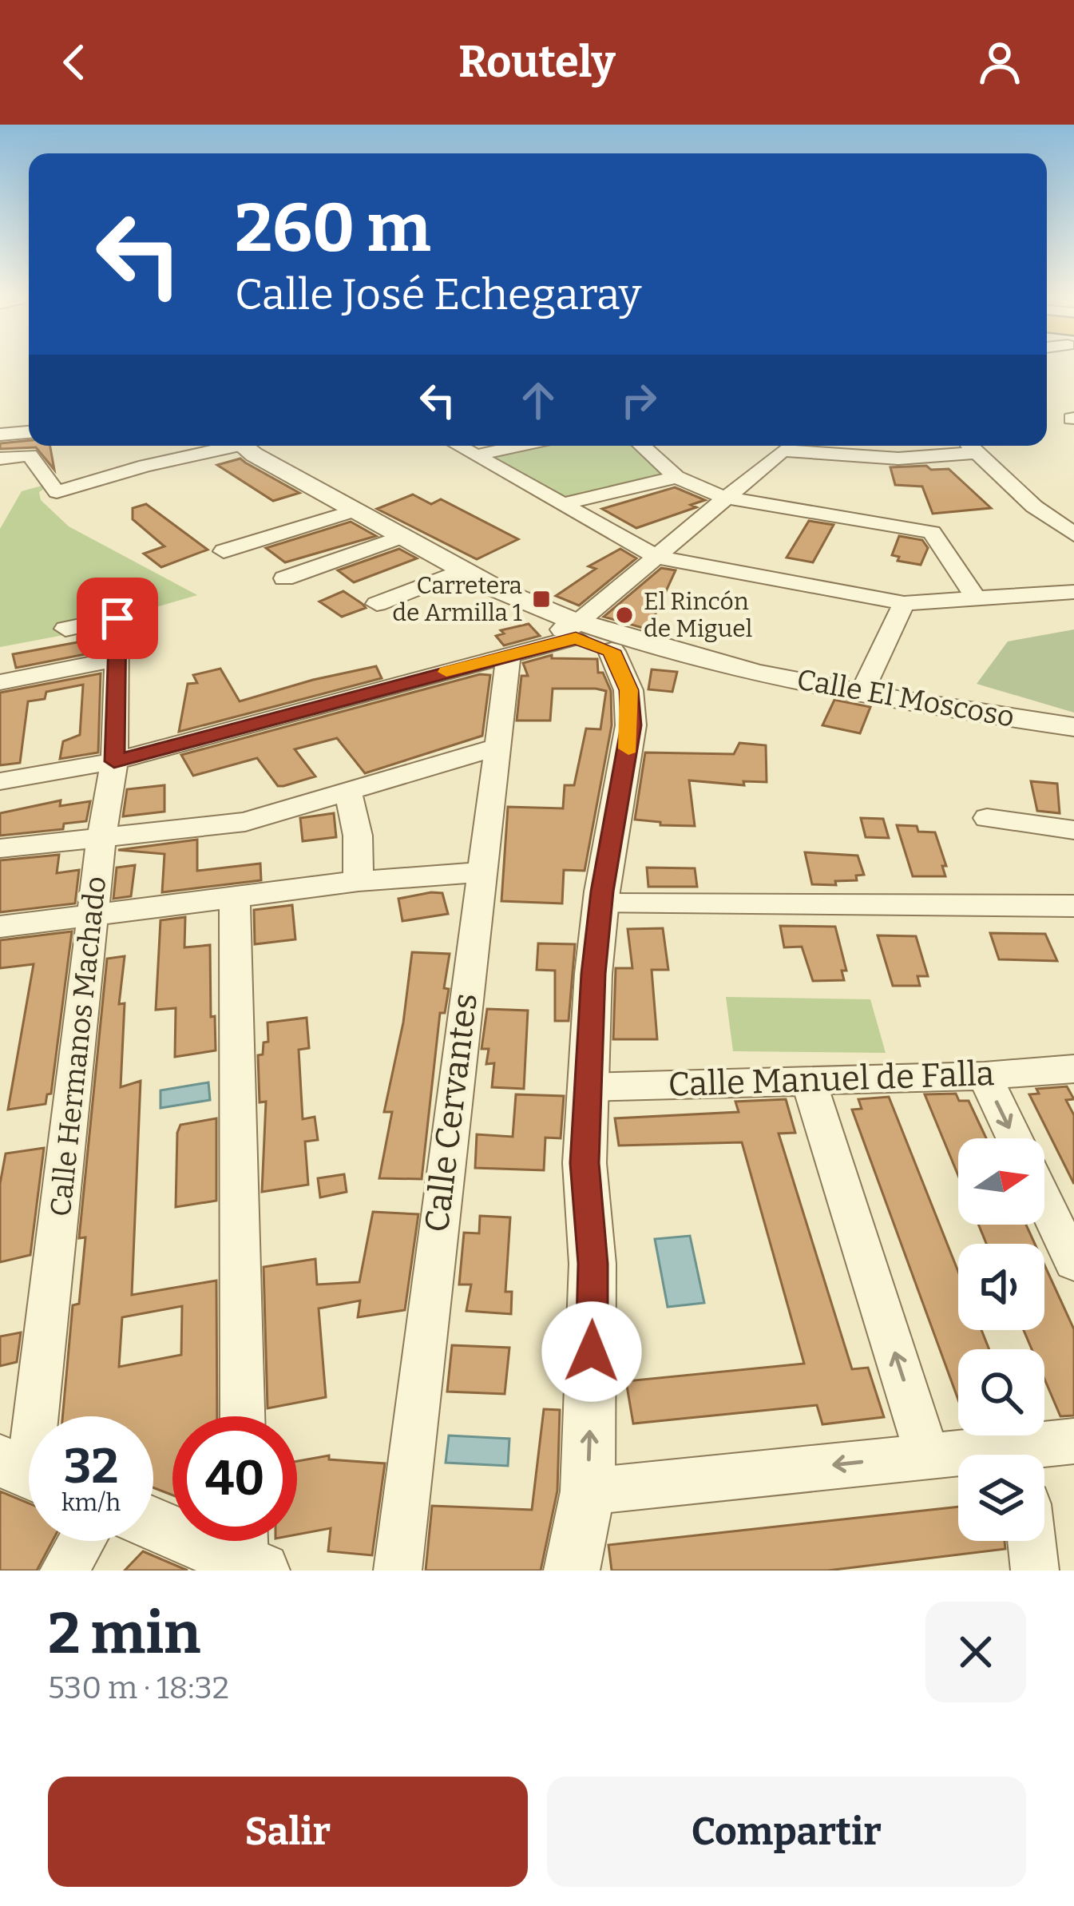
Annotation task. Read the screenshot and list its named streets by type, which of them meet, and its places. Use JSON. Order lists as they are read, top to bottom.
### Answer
{
  "streets": {
    "street": [
      "Calle El Moscoso",
      "Calle Hermanos Machado",
      "Calle Manuel de Falla",
      "Calle Cervantes"
    ]
  },
  "places": {
    "transit": ["Carretera de Armilla 1"],
    "other": ["El Rincón de Miguel"]
  },
  "north": "right",
  "page": {
    "header": "Routely",
    "turn": ["260 m", "Calle José Echegaray"],
    "speed": "32 km/h",
    "limit": "40",
    "heading": ["2 min", "530 m · 18:32"],
    "buttons": ["Salir", "Compartir"]
  }
}
